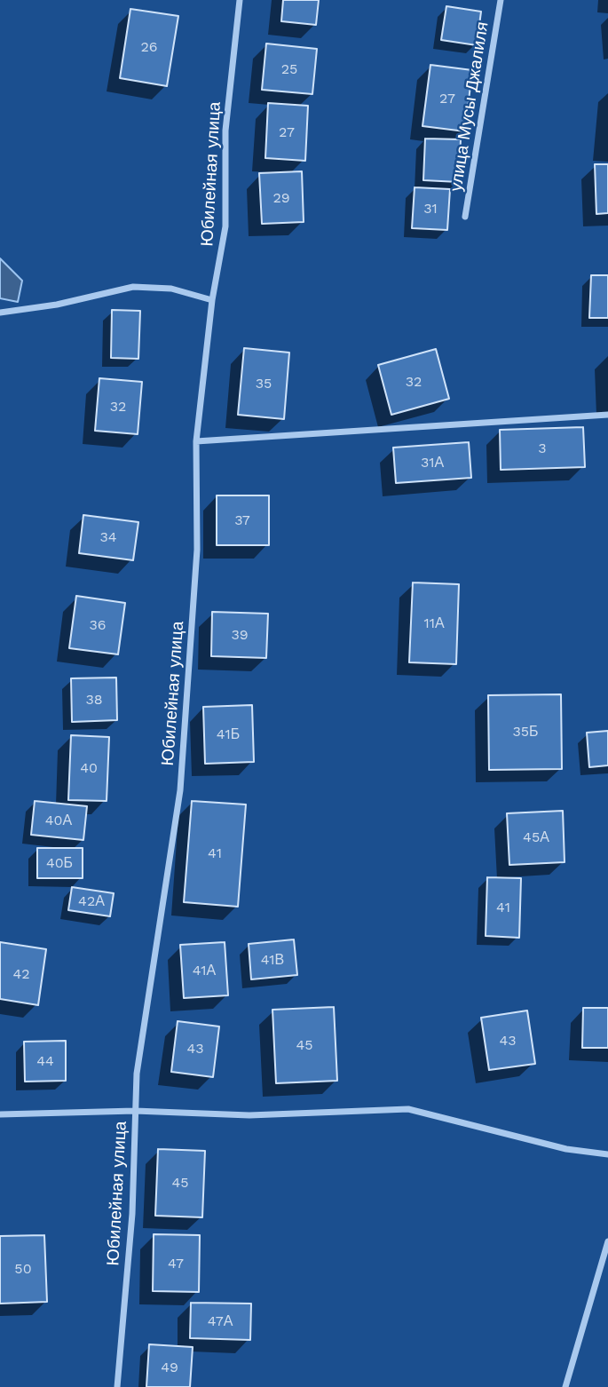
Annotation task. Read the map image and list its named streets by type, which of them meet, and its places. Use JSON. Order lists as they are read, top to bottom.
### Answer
{
  "streets": {
    "street": ["улица Мусы Джалиля", "Юбилейная улица"]
  },
  "house_numbers": [
    "26",
    "25",
    "27",
    "27",
    "29",
    "31",
    "32",
    "35",
    "32",
    "3",
    "31А",
    "37",
    "34",
    "11А",
    "36",
    "39",
    "38",
    "35Б",
    "41Б",
    "40",
    "40А",
    "45А",
    "41",
    "40Б",
    "42А",
    "41",
    "41В",
    "41А",
    "42",
    "43",
    "45",
    "43",
    "44",
    "45",
    "47",
    "50",
    "47А",
    "49"
  ]
}
